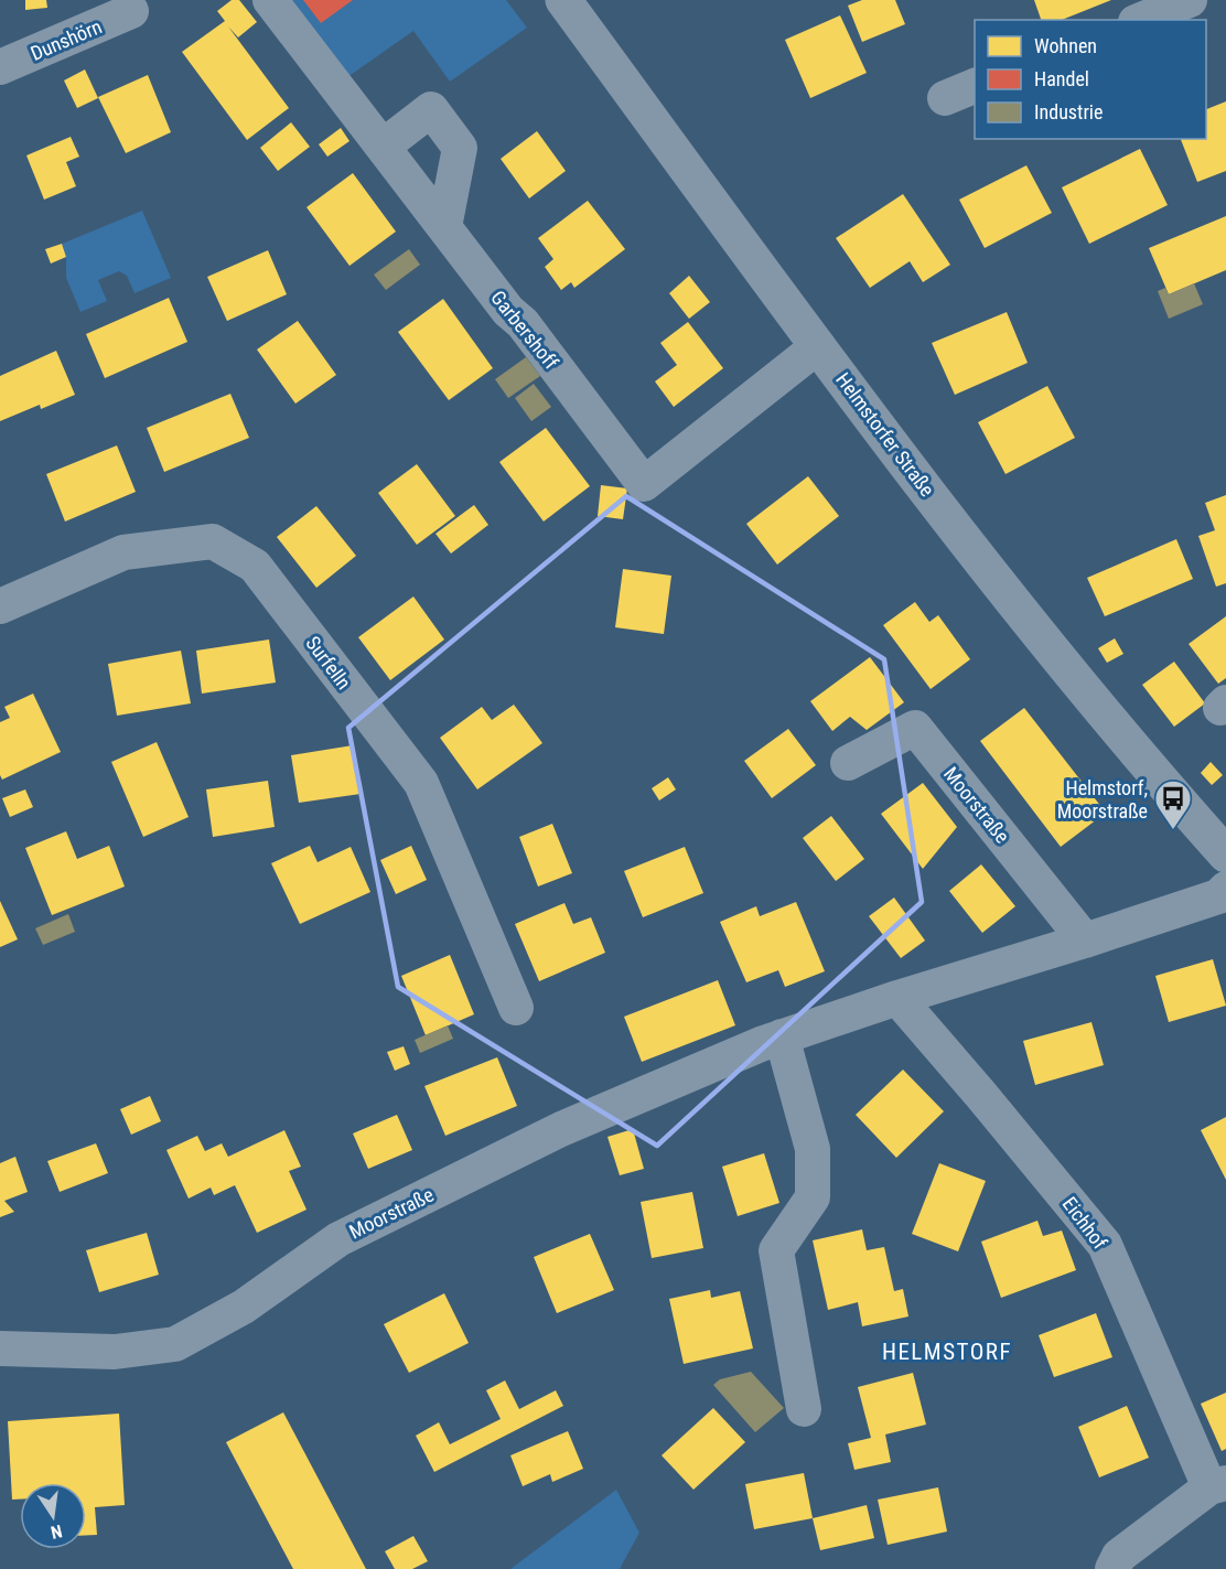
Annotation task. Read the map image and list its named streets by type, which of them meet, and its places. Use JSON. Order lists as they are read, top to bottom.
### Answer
{
  "streets": {
    "main road": ["Helmstorfer Straße"],
    "street": [
      "Dunshörn",
      "Garbershoff",
      "Surfelln",
      "Moorstraße",
      "Eichhof"
    ]
  },
  "crossings": [
    ["Garbershoff", "Helmstorfer Straße"],
    ["Moorstraße", "Eichhof"]
  ],
  "districts": ["HELMSTORF"],
  "places": {
    "bus stop": ["Helmstorf, Moorstraße"]
  },
  "legend": ["Wohnen", "Handel", "Industrie"],
  "north": "bottom"
}
